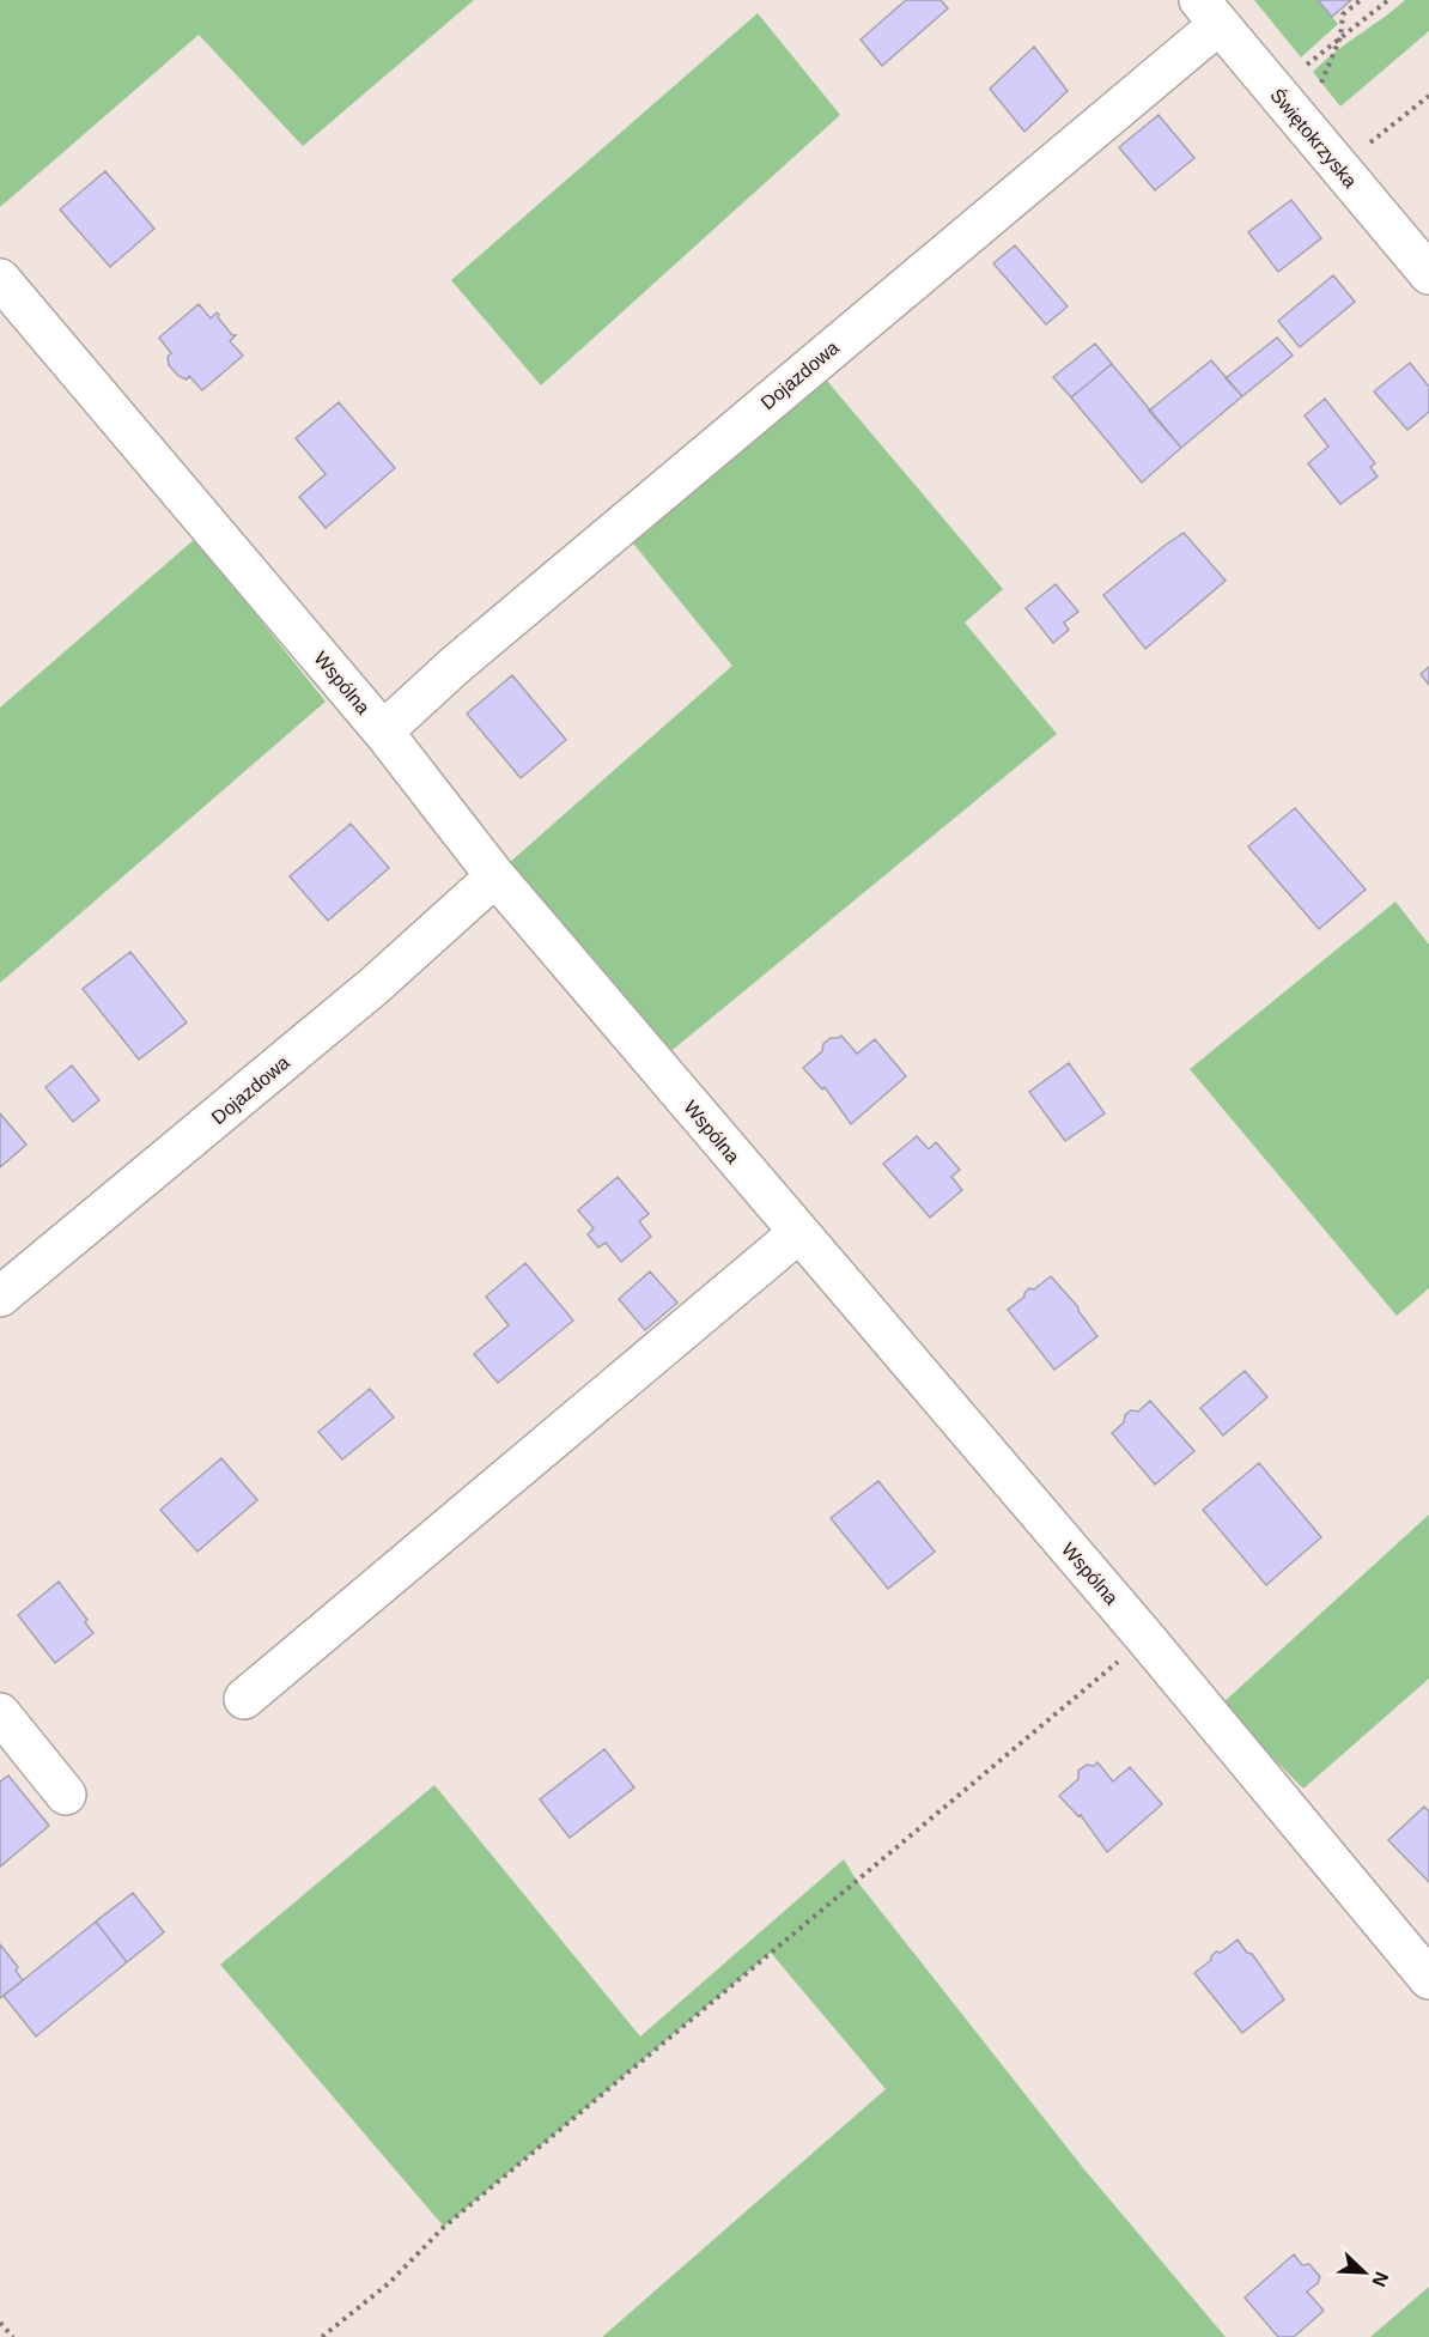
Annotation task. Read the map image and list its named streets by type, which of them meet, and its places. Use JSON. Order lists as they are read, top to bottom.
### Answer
{
  "streets": {
    "street": ["Świętokrzyska", "Dojazdowa", "Wspólna"]
  },
  "crossings": [
    ["Świętokrzyska", "Dojazdowa"],
    ["Dojazdowa", "Wspólna"]
  ],
  "north": "bottom right"
}
